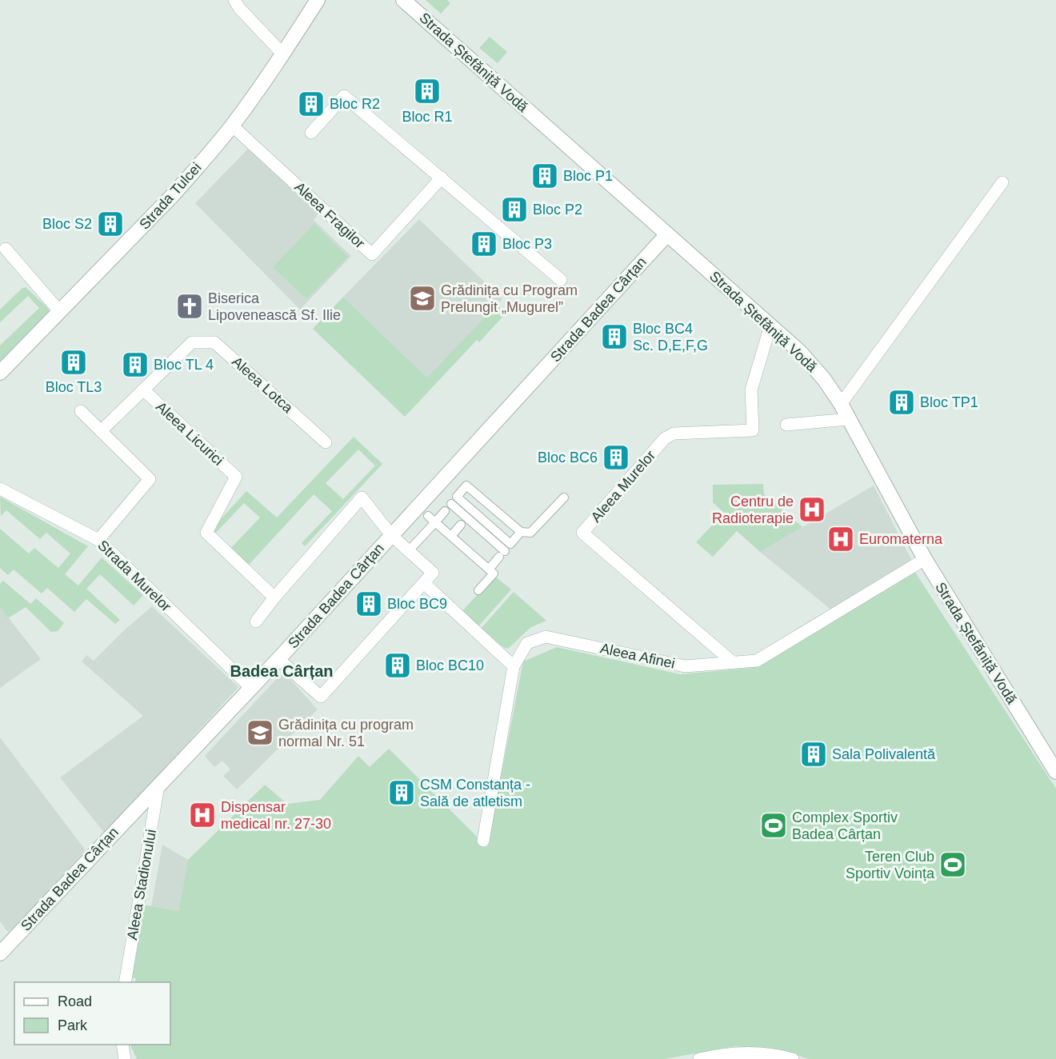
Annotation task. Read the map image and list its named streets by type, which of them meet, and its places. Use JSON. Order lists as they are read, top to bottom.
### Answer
{
  "streets": {
    "street": [
      "Strada Ștefăniță Vodă",
      "Strada Tulcei",
      "Aleea Fragilor",
      "Strada Badea Cârțan",
      "Aleea Lotca",
      "Aleea Licurici",
      "Aleea Murelor",
      "Strada Murelor",
      "Aleea Afinei",
      "Aleea Stadionului"
    ]
  },
  "crossings": [
    ["Strada Ștefăniță Vodă", "Strada Badea Cârțan"],
    ["Strada Ștefăniță Vodă", "Aleea Murelor"],
    ["Strada Ștefăniță Vodă", "Aleea Afinei"],
    ["Strada Tulcei", "Aleea Fragilor"],
    ["Strada Badea Cârțan", "Strada Murelor"],
    ["Strada Badea Cârțan", "Aleea Stadionului"],
    ["Aleea Lotca", "Aleea Licurici"],
    ["Aleea Murelor", "Aleea Afinei"]
  ],
  "districts": ["Badea Cârțan"],
  "places": {
    "building": [
      "Bloc R1",
      "Bloc R2",
      "Bloc P1",
      "Bloc P2",
      "Bloc S2",
      "Bloc P3",
      "Bloc BC4 Sc. D,E,F,G",
      "Bloc TL3",
      "Bloc TL 4",
      "Bloc TP1",
      "Bloc BC6",
      "Bloc BC9",
      "Bloc BC10",
      "Sala Polivalentă",
      "CSM Constanța - Sală de atletism"
    ],
    "school or university": ["Grădinița cu Program Prelungit „Mugurel”", "Grădinița cu program normal Nr. 51"],
    "church": ["Biserica Lipovenească Sf. Ilie"],
    "hospital": ["Centru de Radioterapie", "Euromaterna", "Dispensar medical nr. 27-30"],
    "sports": ["Complex Sportiv Badea Cârțan", "Teren Club Sportiv Voința"]
  },
  "legend": ["Road", "Park"]
}
